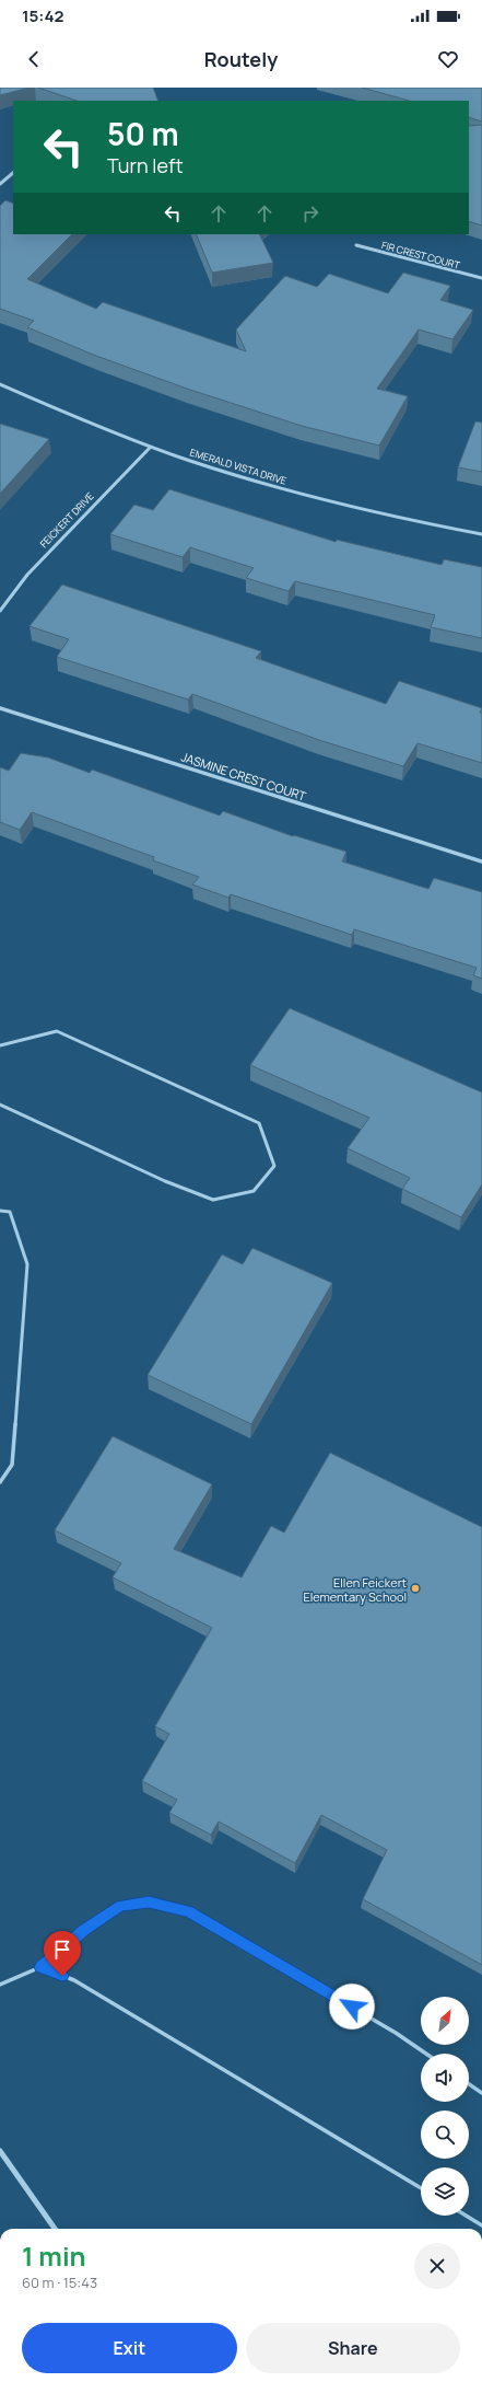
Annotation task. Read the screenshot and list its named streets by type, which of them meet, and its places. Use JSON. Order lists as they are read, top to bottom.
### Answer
{
  "streets": {
    "street": [
      "FIR CREST COURT",
      "EMERALD VISTA DRIVE",
      "FEICKERT DRIVE",
      "JASMINE CREST COURT"
    ]
  },
  "crossings": [
    ["EMERALD VISTA DRIVE", "FEICKERT DRIVE"]
  ],
  "places": ["Ellen Feickert Elementary School"],
  "north": "top right",
  "page": {
    "status": "15:42",
    "header": "Routely",
    "turn": ["50 m", "Turn left"],
    "heading": ["1 min", "60 m · 15:43"],
    "buttons": ["Exit", "Share"]
  }
}
